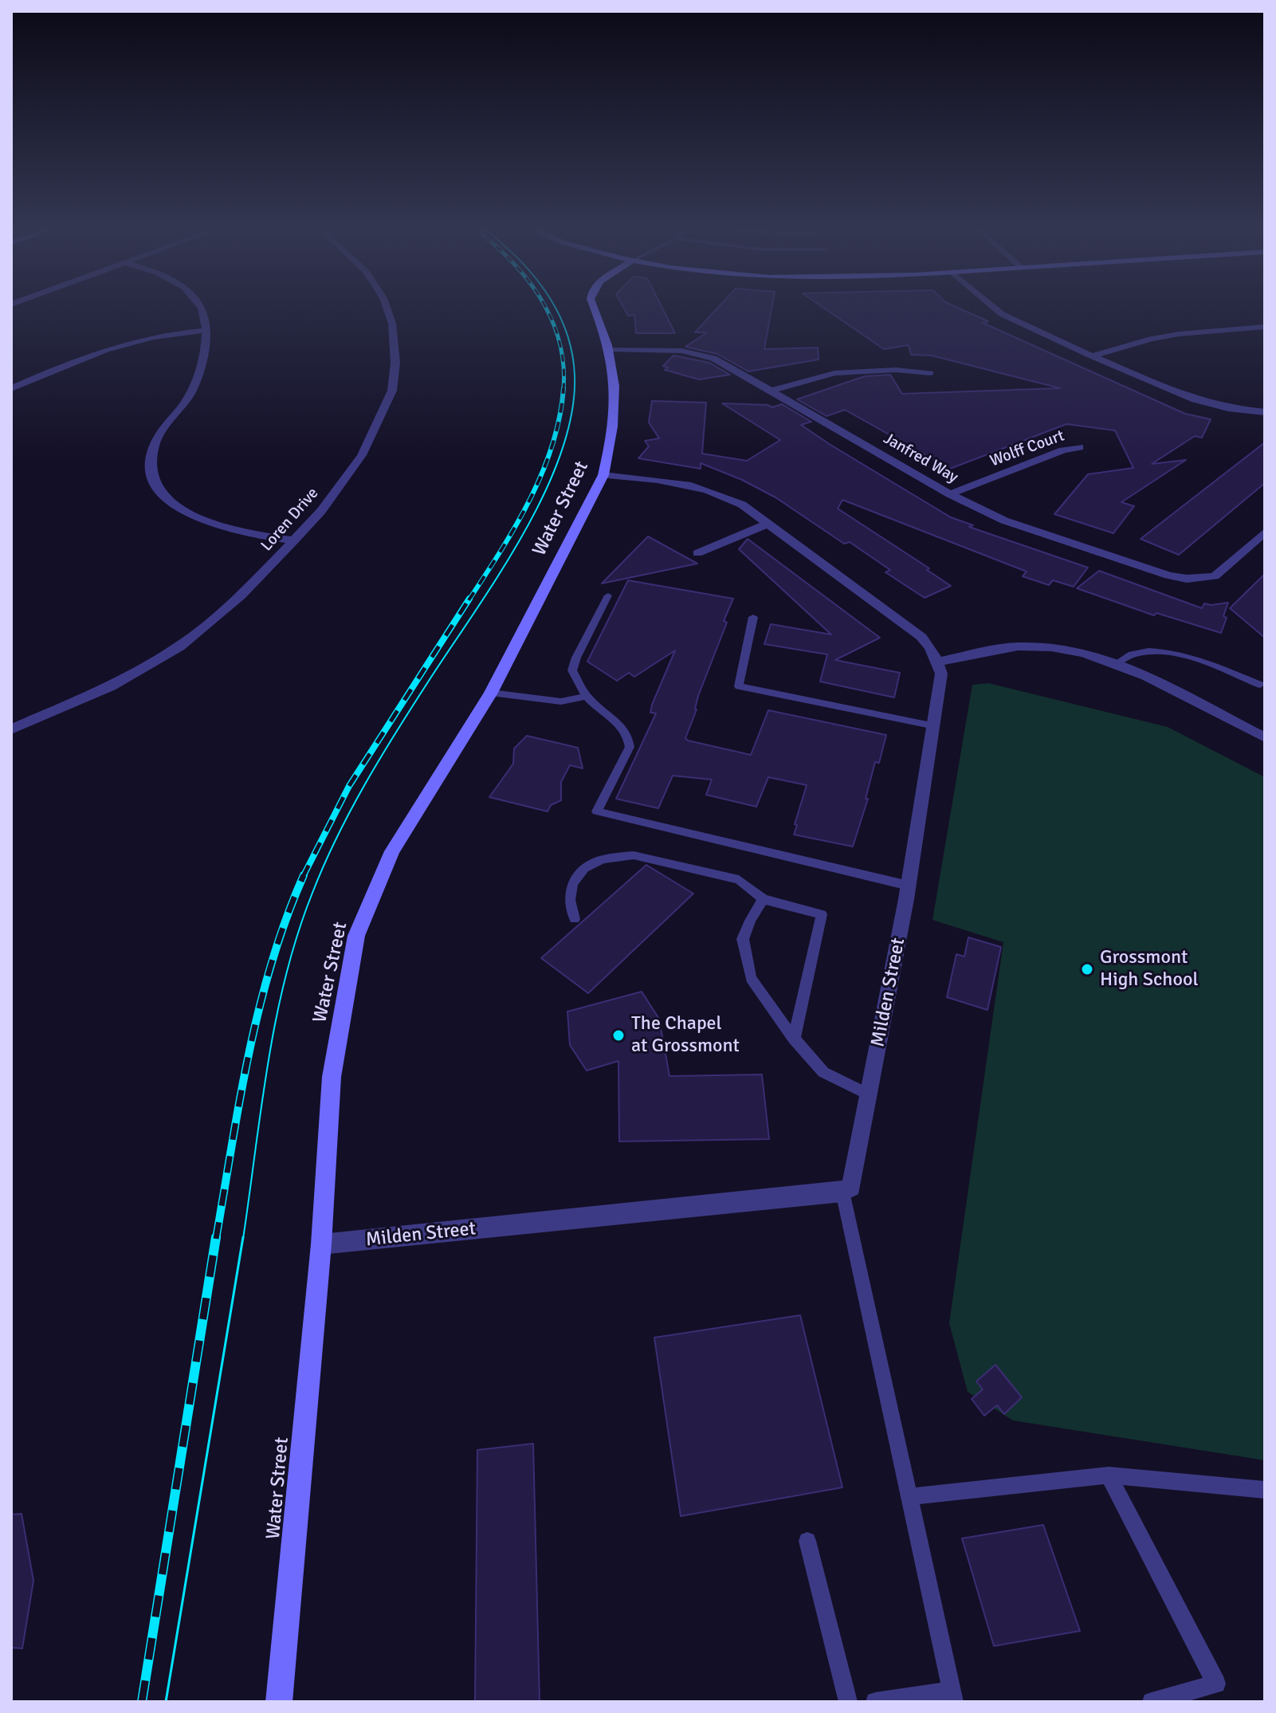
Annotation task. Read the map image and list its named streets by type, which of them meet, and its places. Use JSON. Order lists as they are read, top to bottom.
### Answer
{
  "streets": {
    "street": [
      "Wolff Court",
      "Janfred Way",
      "Water Street",
      "Loren Drive",
      "Milden Street"
    ]
  },
  "crossings": [
    ["Wolff Court", "Janfred Way"],
    ["Janfred Way", "Water Street"],
    ["Water Street", "Milden Street"]
  ],
  "places": ["Grossmont High School", "The Chapel at Grossmont"]
}
